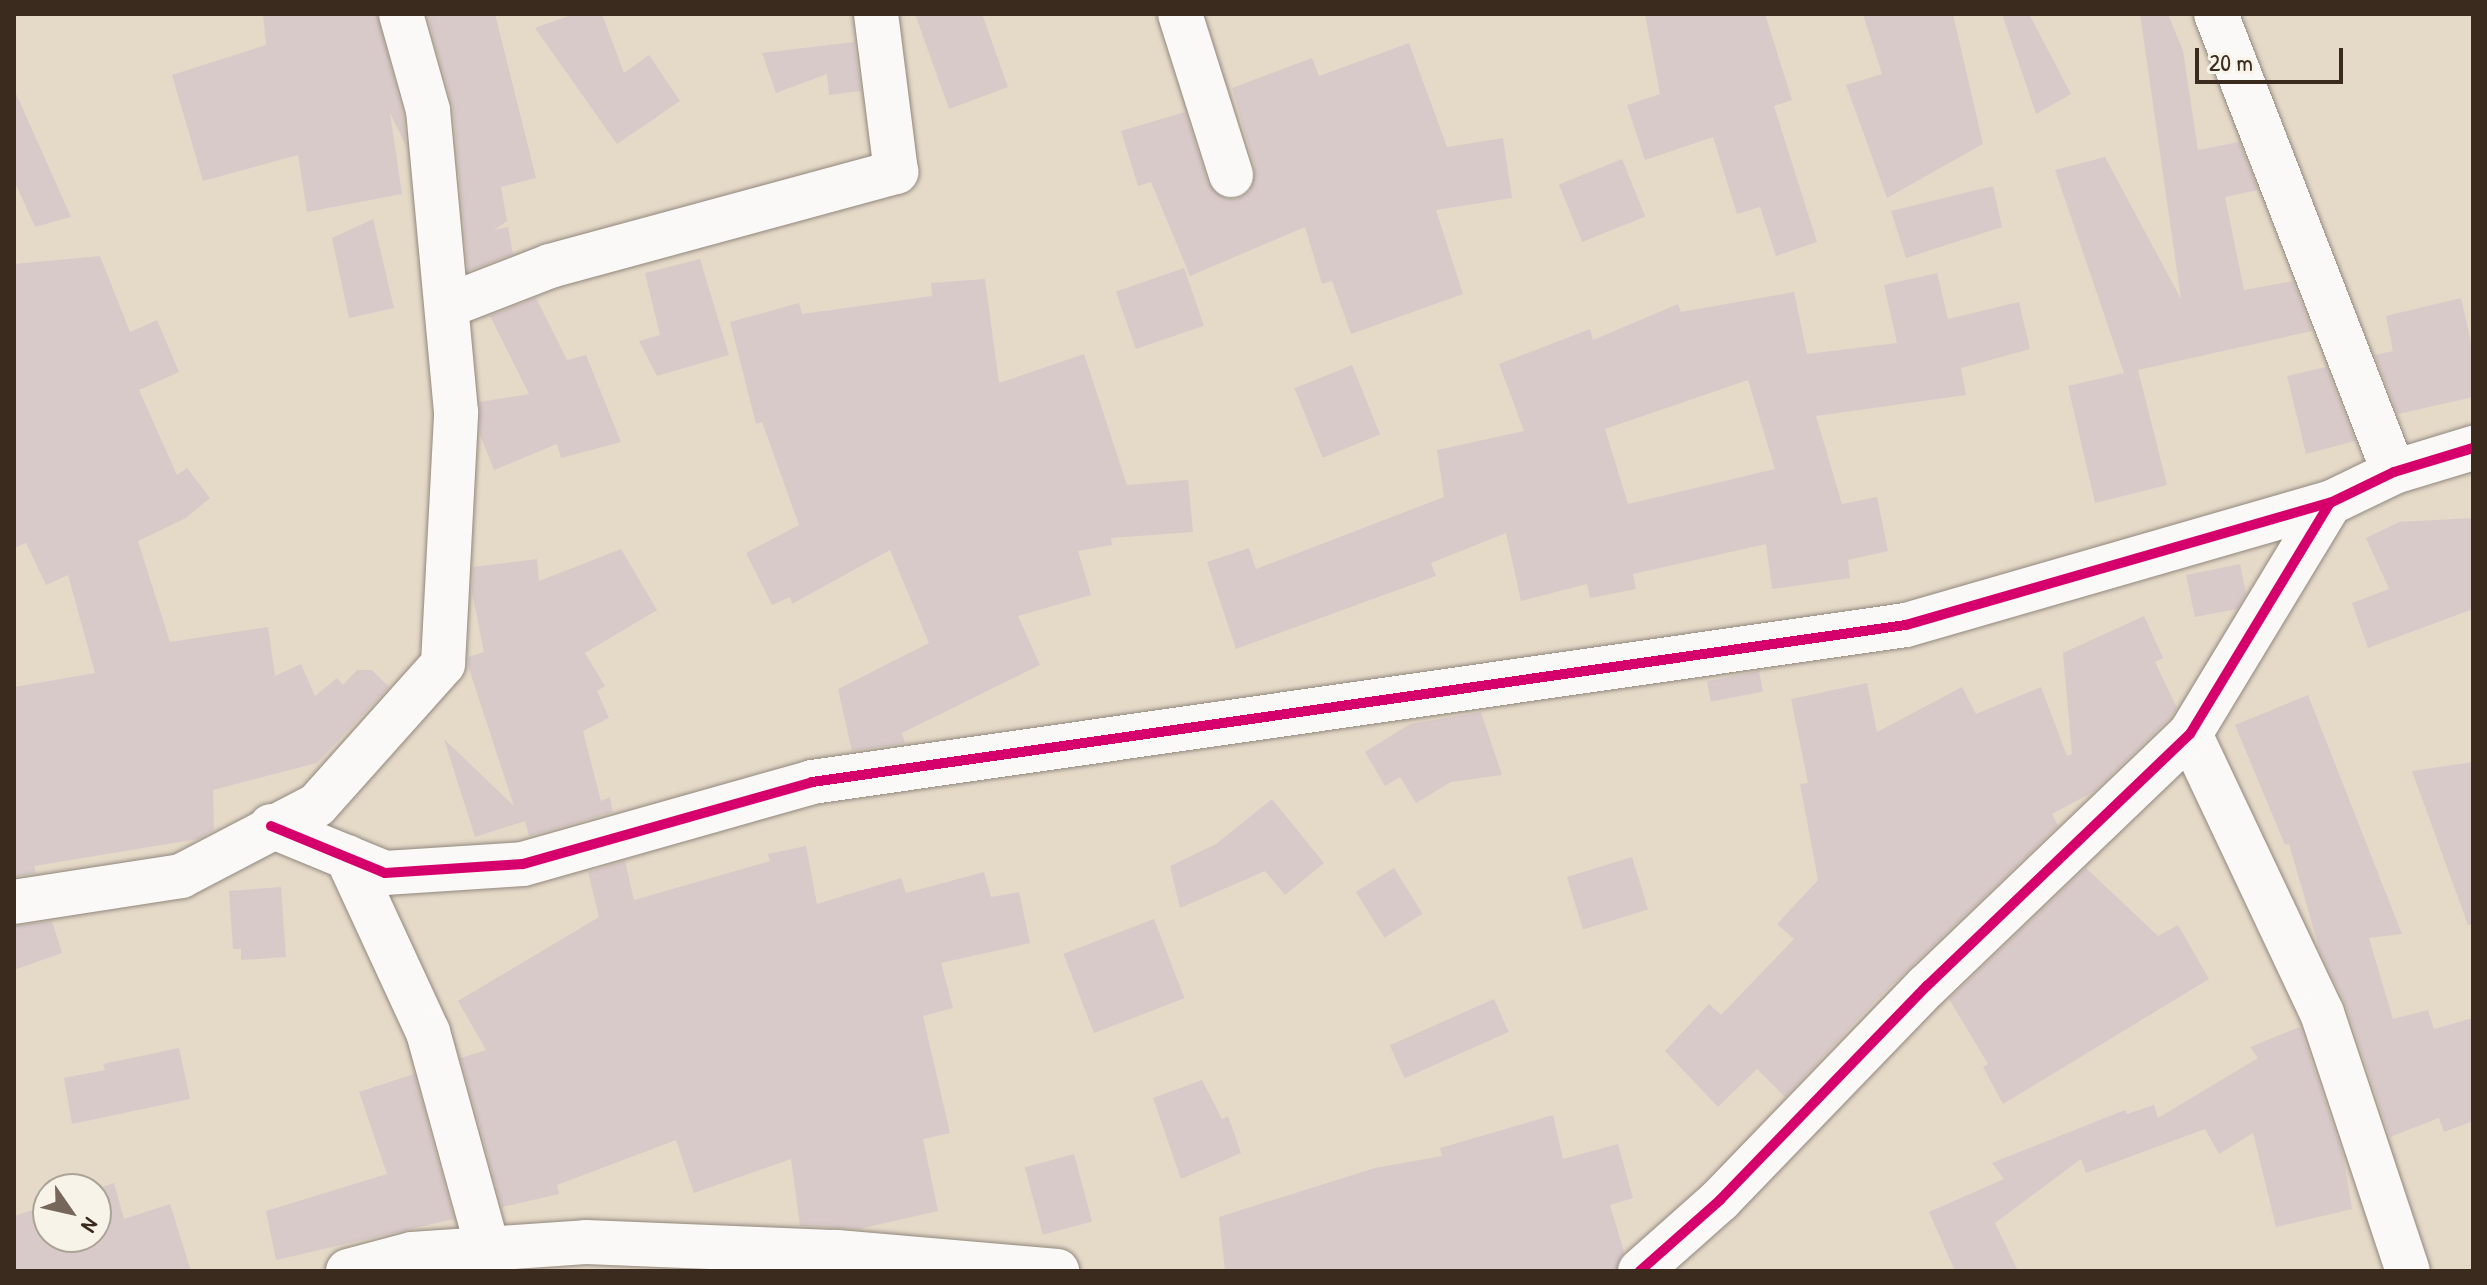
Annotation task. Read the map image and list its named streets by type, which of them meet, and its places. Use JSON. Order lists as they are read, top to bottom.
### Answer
{
  "scale_bar": "20 m",
  "north": "bottom right"
}
